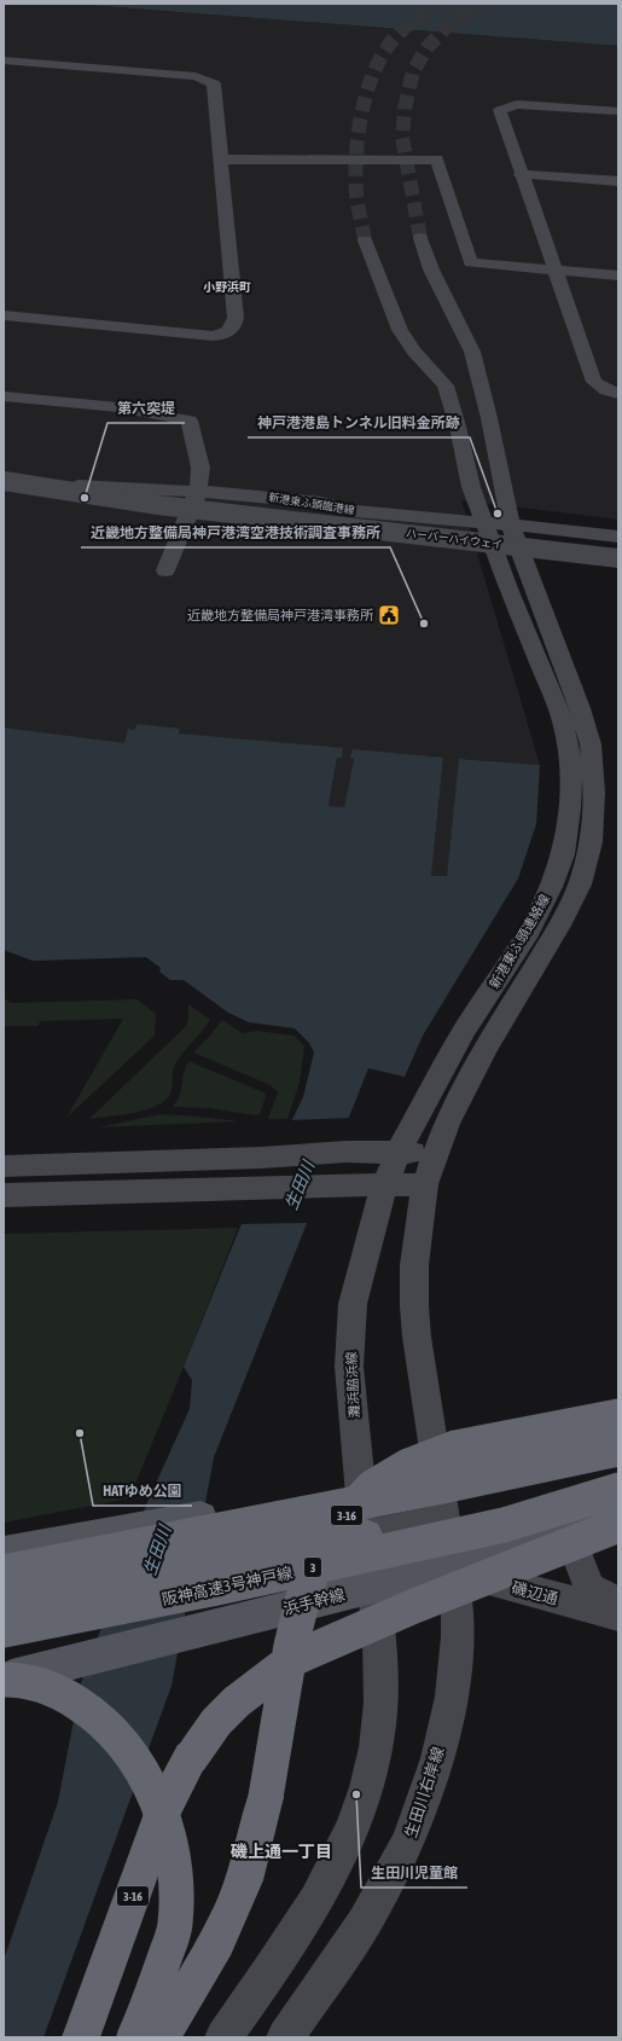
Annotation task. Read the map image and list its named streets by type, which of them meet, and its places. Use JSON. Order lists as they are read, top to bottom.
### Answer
{
  "streets": {
    "highway": ["3-16", "3", "阪神高速3号神戸線"],
    "main road": ["浜手幹線"],
    "street": [
      "新港東ふ頭臨港線",
      "ハーバーハイウェイ",
      "新港東ふ頭連絡線",
      "灘浜脇浜線",
      "磯辺通",
      "生田川右岸線"
    ]
  },
  "crossings": [
    ["新港東ふ頭臨港線", "ハーバーハイウェイ"],
    ["新港東ふ頭臨港線", "新港東ふ頭連絡線"],
    ["新港東ふ頭連絡線", "灘浜脇浜線"],
    ["灘浜脇浜線", "3-16"],
    ["灘浜脇浜線", "浜手幹線"],
    ["磯辺通", "浜手幹線"],
    ["磯辺通", "生田川右岸線"],
    ["浜手幹線", "生田川右岸線"]
  ],
  "districts": ["小野浜町", "磯上通一丁目"],
  "water": ["生田川"],
  "places": {
    "other": [
      "第六突堤",
      "神戸港港島トンネル旧料金所跡",
      "近畿地方整備局神戸港湾空港技術調査事務所",
      "HATゆめ公園",
      "生田川児童館"
    ],
    "public building": ["近畿地方整備局神戸港湾事務所"]
  }
}
